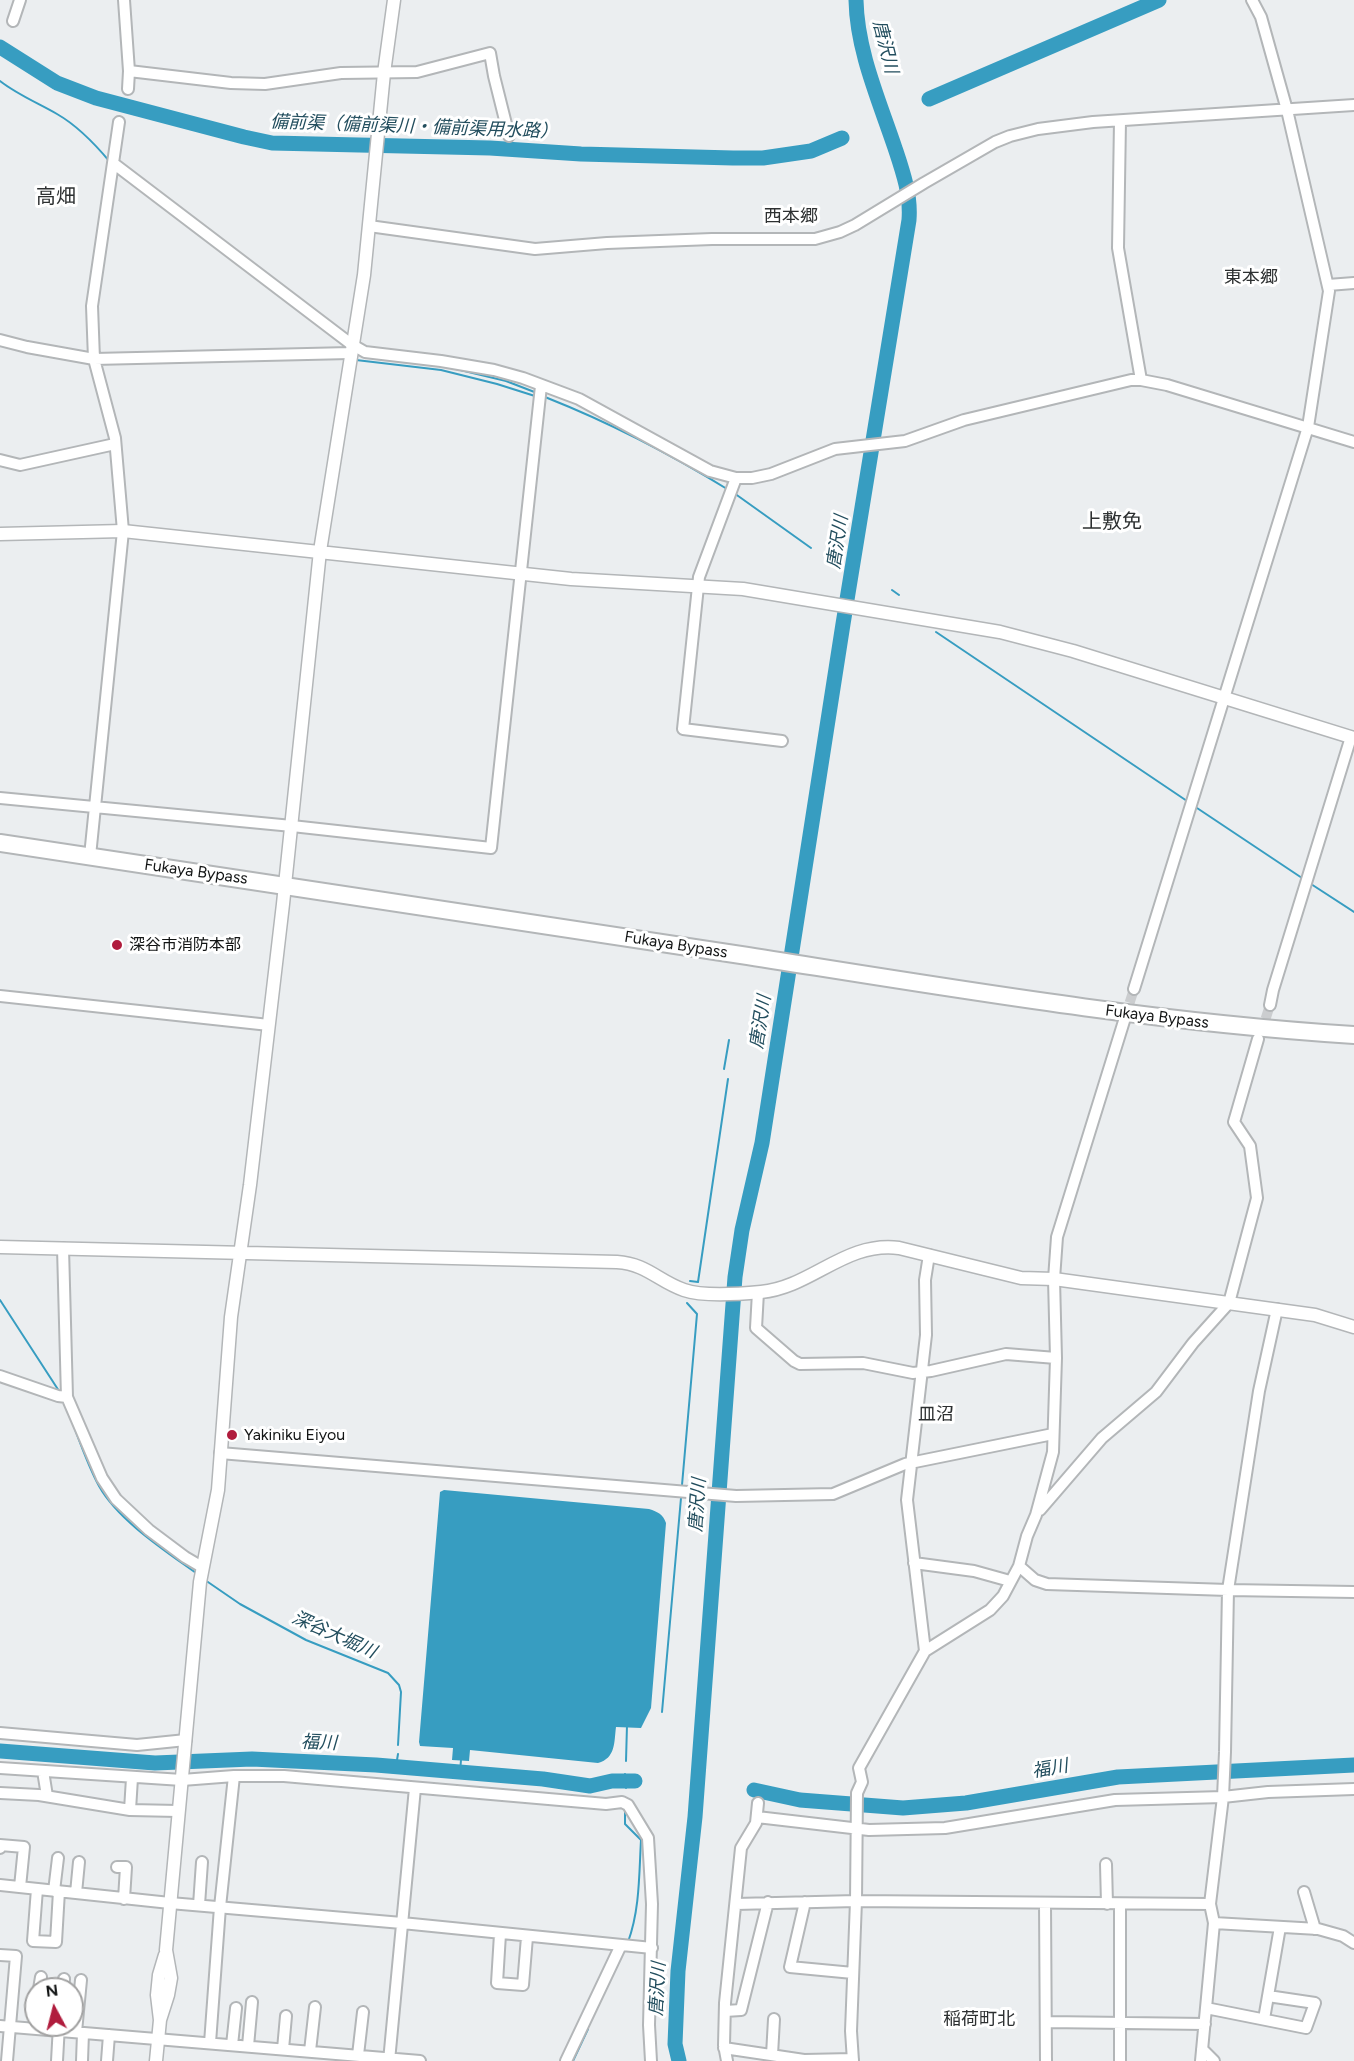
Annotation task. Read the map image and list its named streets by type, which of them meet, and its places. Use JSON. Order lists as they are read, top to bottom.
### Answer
{
  "streets": {
    "highway": ["Fukaya Bypass"]
  },
  "districts": [
    "高畑",
    "西本郷",
    "東本郷",
    "上敷免",
    "皿沼",
    "稲荷町北"
  ],
  "water": [
    "唐沢川",
    "備前渠（備前渠川・備前渠用水路）",
    "深谷大堀川",
    "福川"
  ],
  "places": ["深谷市消防本部", "Yakiniku Eiyou"],
  "north": "top"
}
